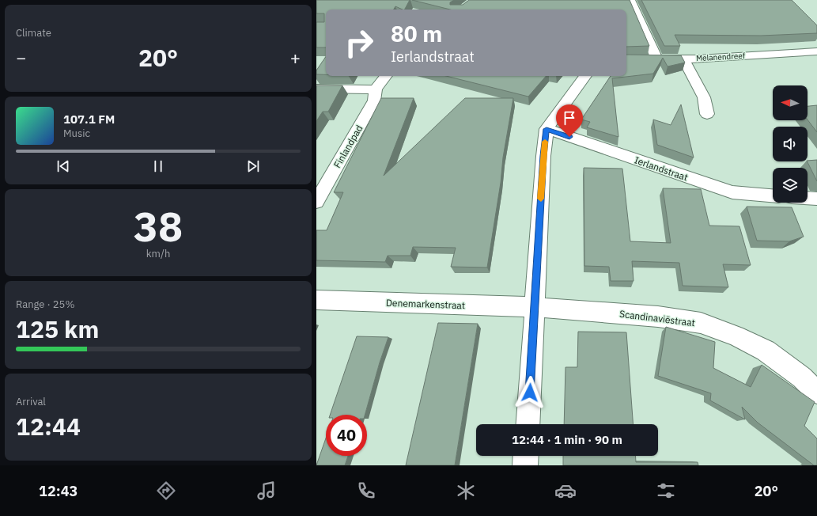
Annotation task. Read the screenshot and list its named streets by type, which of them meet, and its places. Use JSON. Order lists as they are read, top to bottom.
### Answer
{
  "streets": {
    "street": [
      "Melanendreef",
      "Finlandpad",
      "Ierlandstraat",
      "Denemarkenstraat",
      "Scandinaviëstraat"
    ]
  },
  "crossings": [
    ["Denemarkenstraat", "Scandinaviëstraat"]
  ],
  "north": "left",
  "page": {
    "tile": [
      "Climate",
      ["38", "km/h"],
      ["Range · 25%", "125 km"],
      ["Arrival", "12:44"]
    ],
    "turn": ["80 m", "Ierlandstraat"],
    "heat": ["−", "20°", "+"],
    "song": ["107.1 FM", "Music"],
    "limit": "40",
    "trip": "12:44 · 1 min · 90 m",
    "tabs": ["12:43", "20°"]
  }
}
